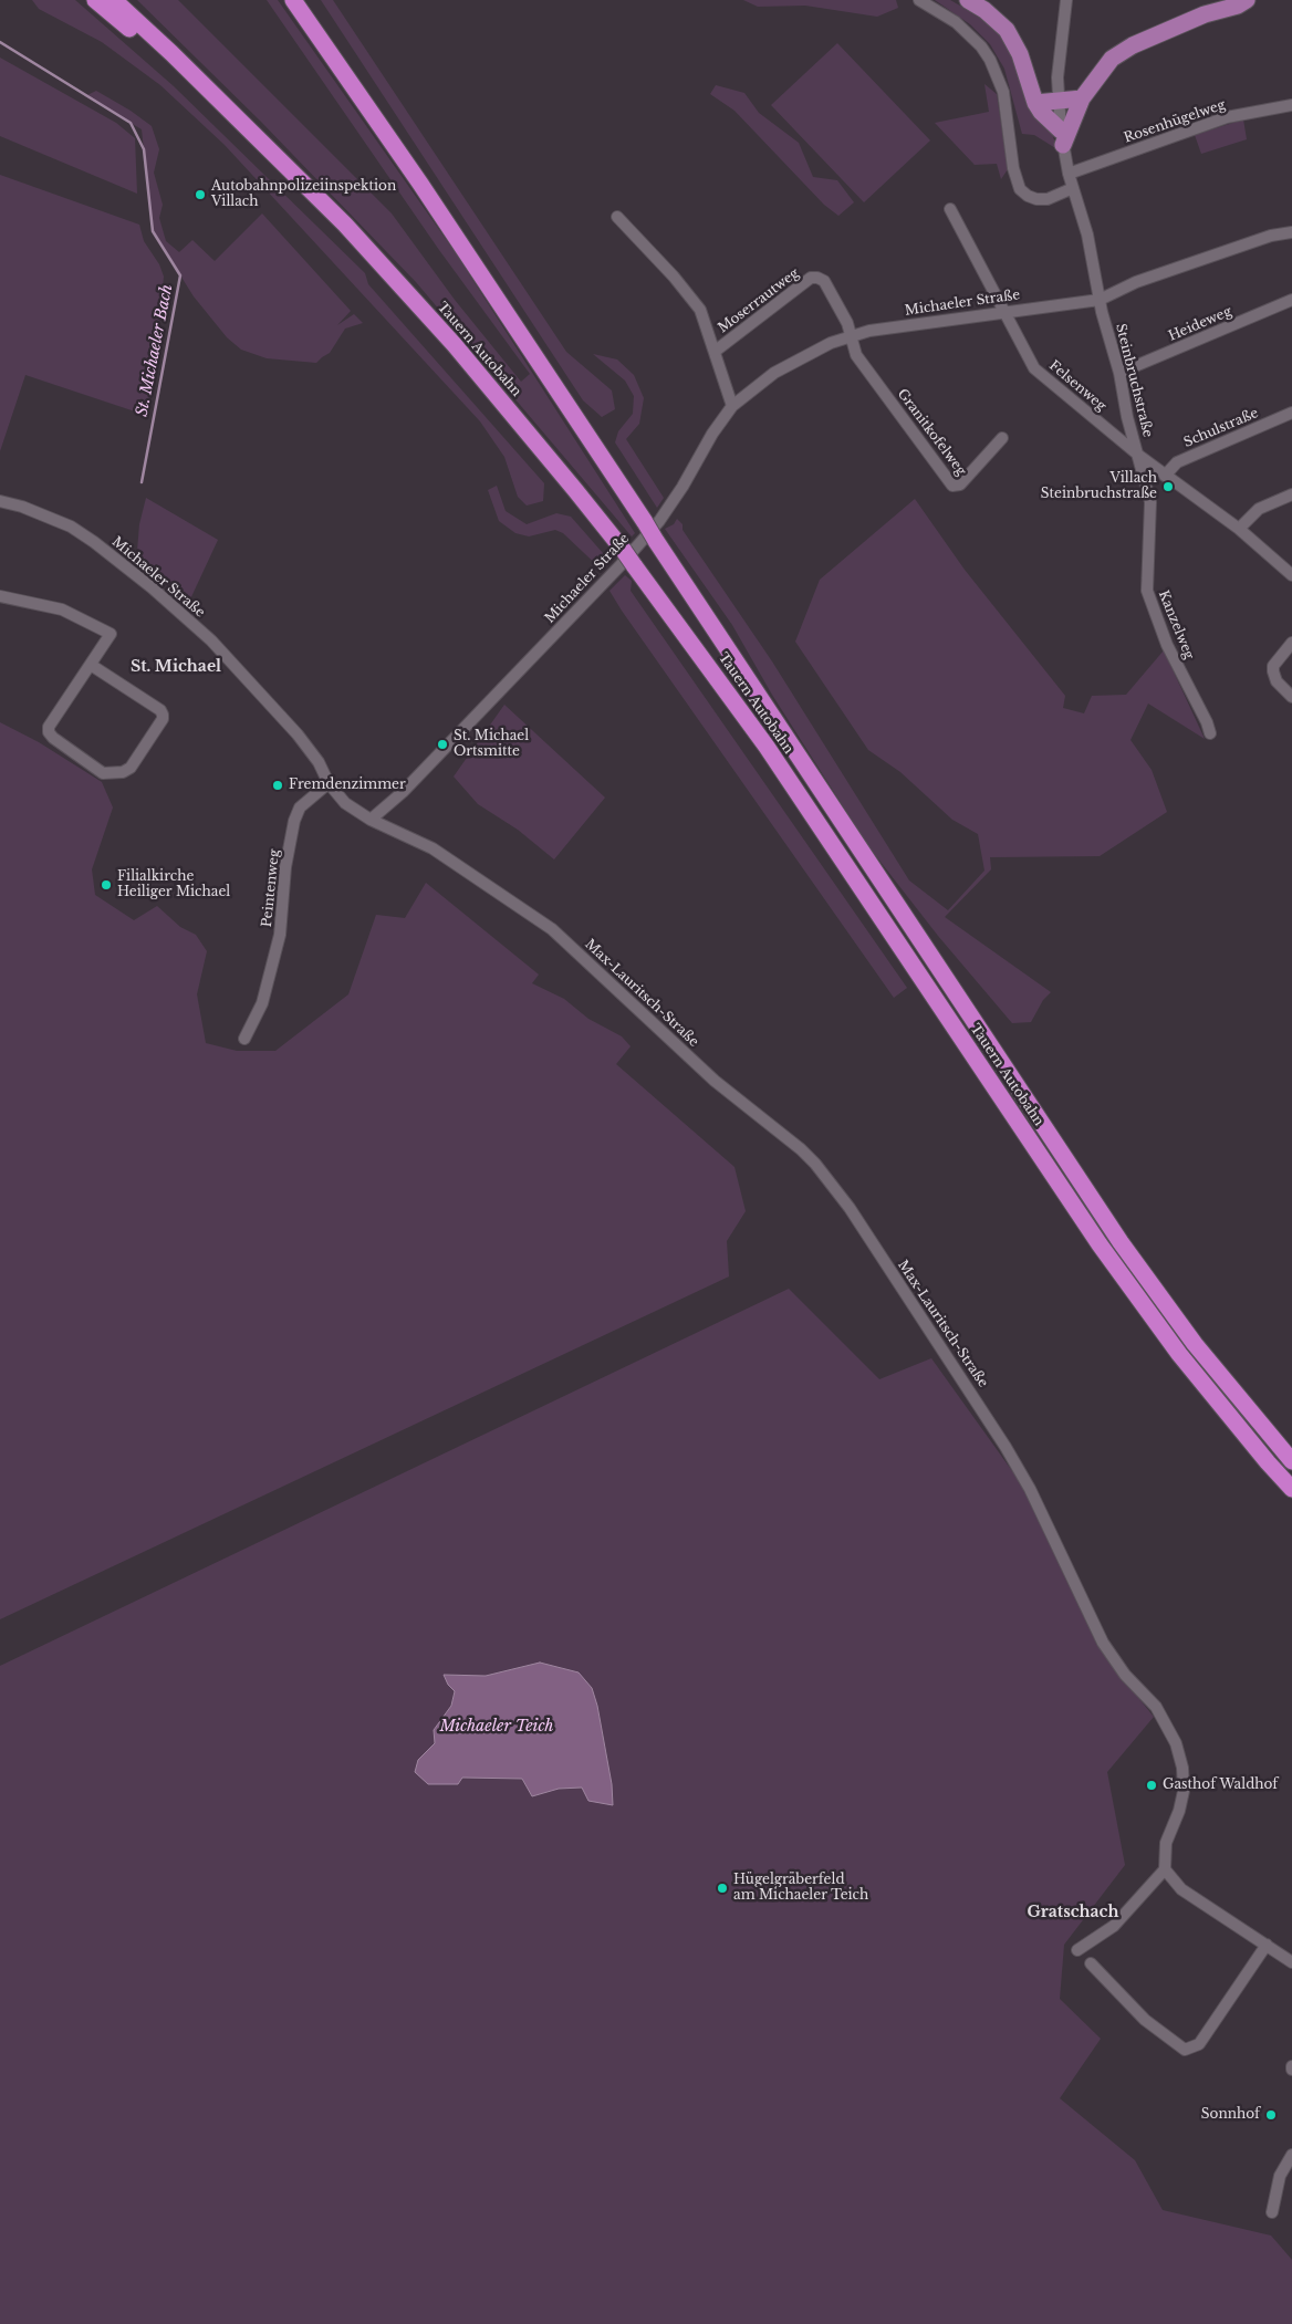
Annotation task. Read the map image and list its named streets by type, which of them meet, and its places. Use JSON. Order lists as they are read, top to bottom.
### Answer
{
  "streets": {
    "highway": ["Tauern Autobahn"],
    "street": [
      "Rosenhügelweg",
      "Moserrautweg",
      "Michaeler Straße",
      "Heideweg",
      "Steinbruchstraße",
      "Felsenweg",
      "Schulstraße",
      "Granitkofelweg",
      "Kanzelweg",
      "Peintenweg",
      "Max-Lauritsch-Straße"
    ]
  },
  "crossings": [
    ["Rosenhügelweg", "Steinbruchstraße"],
    ["Moserrautweg", "Michaeler Straße"],
    ["Moserrautweg", "Granitkofelweg"],
    ["Michaeler Straße", "Steinbruchstraße"],
    ["Michaeler Straße", "Felsenweg"],
    ["Michaeler Straße", "Granitkofelweg"],
    ["Michaeler Straße", "Peintenweg"],
    ["Michaeler Straße", "Max-Lauritsch-Straße"],
    ["Heideweg", "Steinbruchstraße"],
    ["Steinbruchstraße", "Felsenweg"],
    ["Steinbruchstraße", "Schulstraße"],
    ["Steinbruchstraße", "Kanzelweg"],
    ["Felsenweg", "Kanzelweg"]
  ],
  "districts": ["St. Michael", "Gratschach"],
  "water": ["St. Michaeler Bach", "Michaeler Teich"],
  "places": [
    "Autobahnpolizeiinspektion Villach",
    "Villach Steinbruchstraße",
    "St. Michael Ortsmitte",
    "Fremdenzimmer",
    "Filialkirche Heiliger Michael",
    "Gasthof Waldhof",
    "Hügelgräberfeld am Michaeler Teich",
    "Sonnhof"
  ]
}
